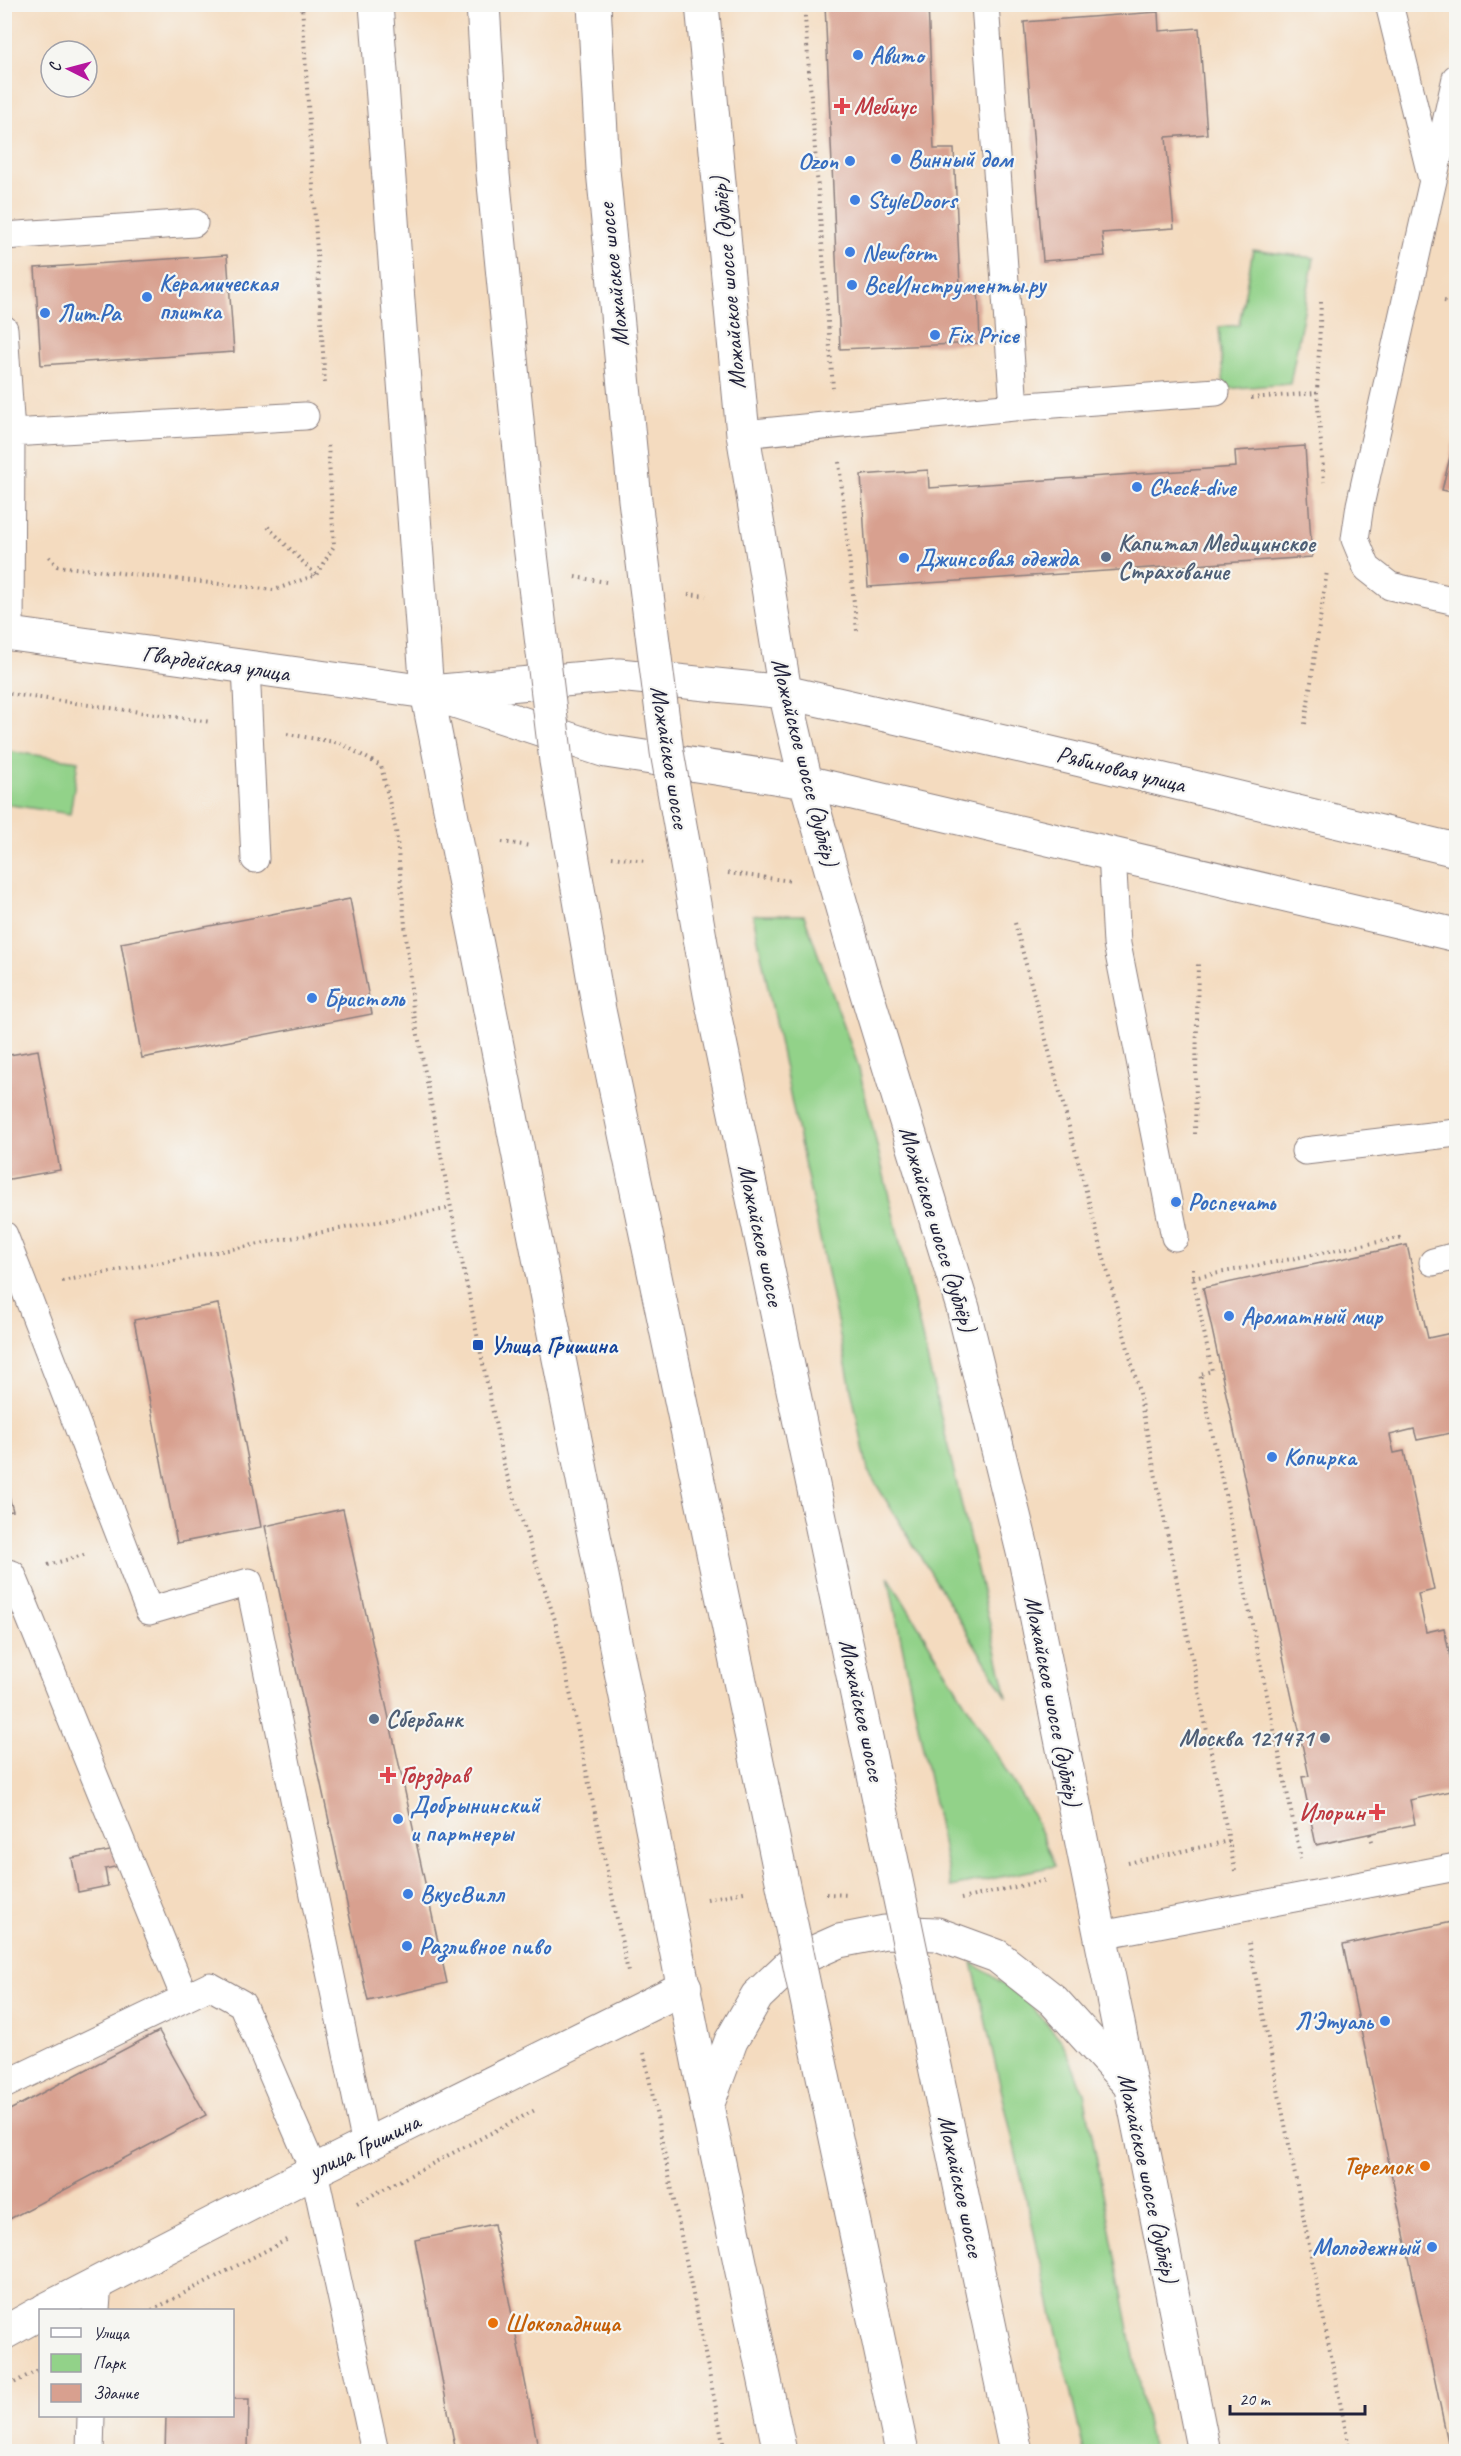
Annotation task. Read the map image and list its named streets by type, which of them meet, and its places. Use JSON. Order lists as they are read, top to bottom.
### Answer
{
  "streets": {
    "main road": [
      "Можайское шоссе",
      "Можайское шоссе (дублёр)",
      "Гвардейская улица",
      "Рябиновая улица",
      "улица Гришина"
    ]
  },
  "crossings": [
    ["Можайское шоссе (дублёр)", "Рябиновая улица"],
    ["Гвардейская улица", "Рябиновая улица"]
  ],
  "places": {
    "other": [
      "Авито",
      "Винный дом",
      "Ozon",
      "StyleDoors",
      "Newform",
      "ВсеИнструменты.ру",
      "Керамическая плитка",
      "Лит.Ра",
      "Fix Price",
      "Check-dive",
      "Капитал Медицинское Страхование",
      "Джинсовая одежда",
      "Бристоль",
      "Роспечать",
      "Ароматный мир",
      "Копирка",
      "Сбербанк",
      "Москва 121471",
      "Добрынинский и партнеры",
      "ВкусВилл",
      "Разливное пиво",
      "Л'Этуаль",
      "Теремок",
      "Молодежный",
      "Шоколадница"
    ],
    "health": ["Мебиус", "Горздрав", "Илорин"],
    "transit": ["Улица Гришина"]
  },
  "legend": ["Улица", "Парк", "Здание"],
  "scale_bar": "20 m",
  "north": "left"
}
